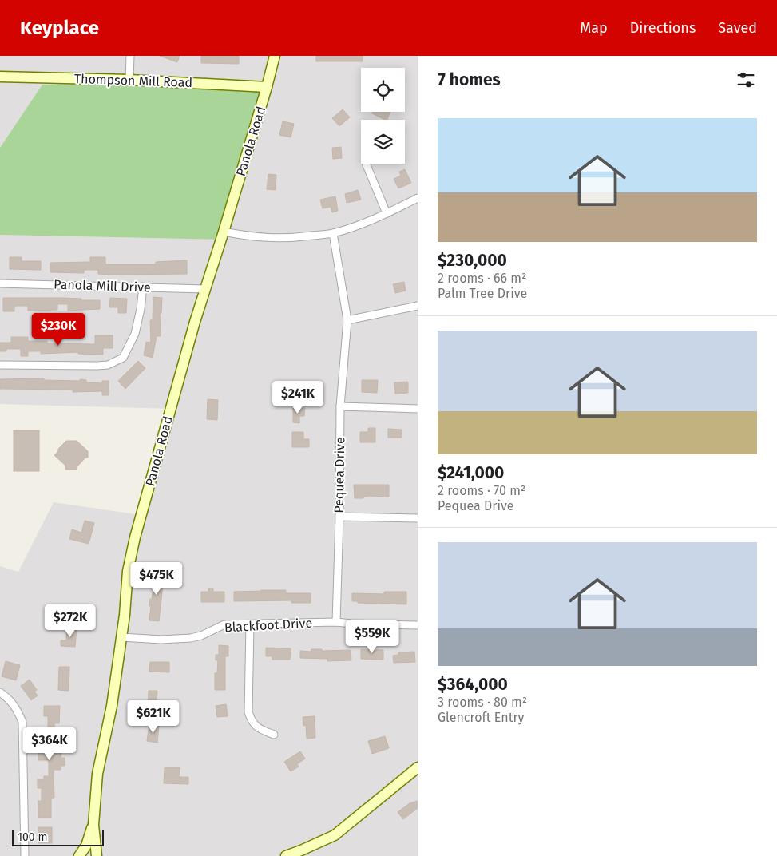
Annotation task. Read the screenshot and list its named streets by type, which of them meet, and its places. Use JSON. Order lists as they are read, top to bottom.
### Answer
{
  "streets": {
    "main road": ["Thompson Mill Road", "Panola Road"],
    "street": ["Panola Mill Drive", "Pequea Drive", "Blackfoot Drive"]
  },
  "crossings": [
    ["Thompson Mill Road", "Panola Road"],
    ["Panola Road", "Panola Mill Drive"],
    ["Panola Road", "Blackfoot Drive"],
    ["Pequea Drive", "Blackfoot Drive"]
  ],
  "scale_bar": "100 m",
  "page": {
    "header": "Keyplace",
    "nav": ["Map", "Directions", "Saved"],
    "heading": "7 homes",
    "list": [
      {
        "name": "$230,000",
        "note": "2 rooms · 66 m² · Palm Tree Drive"
      },
      {
        "name": "$241,000",
        "note": "2 rooms · 70 m² · Pequea Drive"
      },
      {
        "name": "$364,000",
        "note": "3 rooms · 80 m² · Glencroft Entry"
      }
    ],
    "price": [
      "$230K",
      "$241K",
      "$475K",
      "$272K",
      "$559K",
      "$621K",
      "$364K"
    ],
    "scale": "100 m"
  }
}
